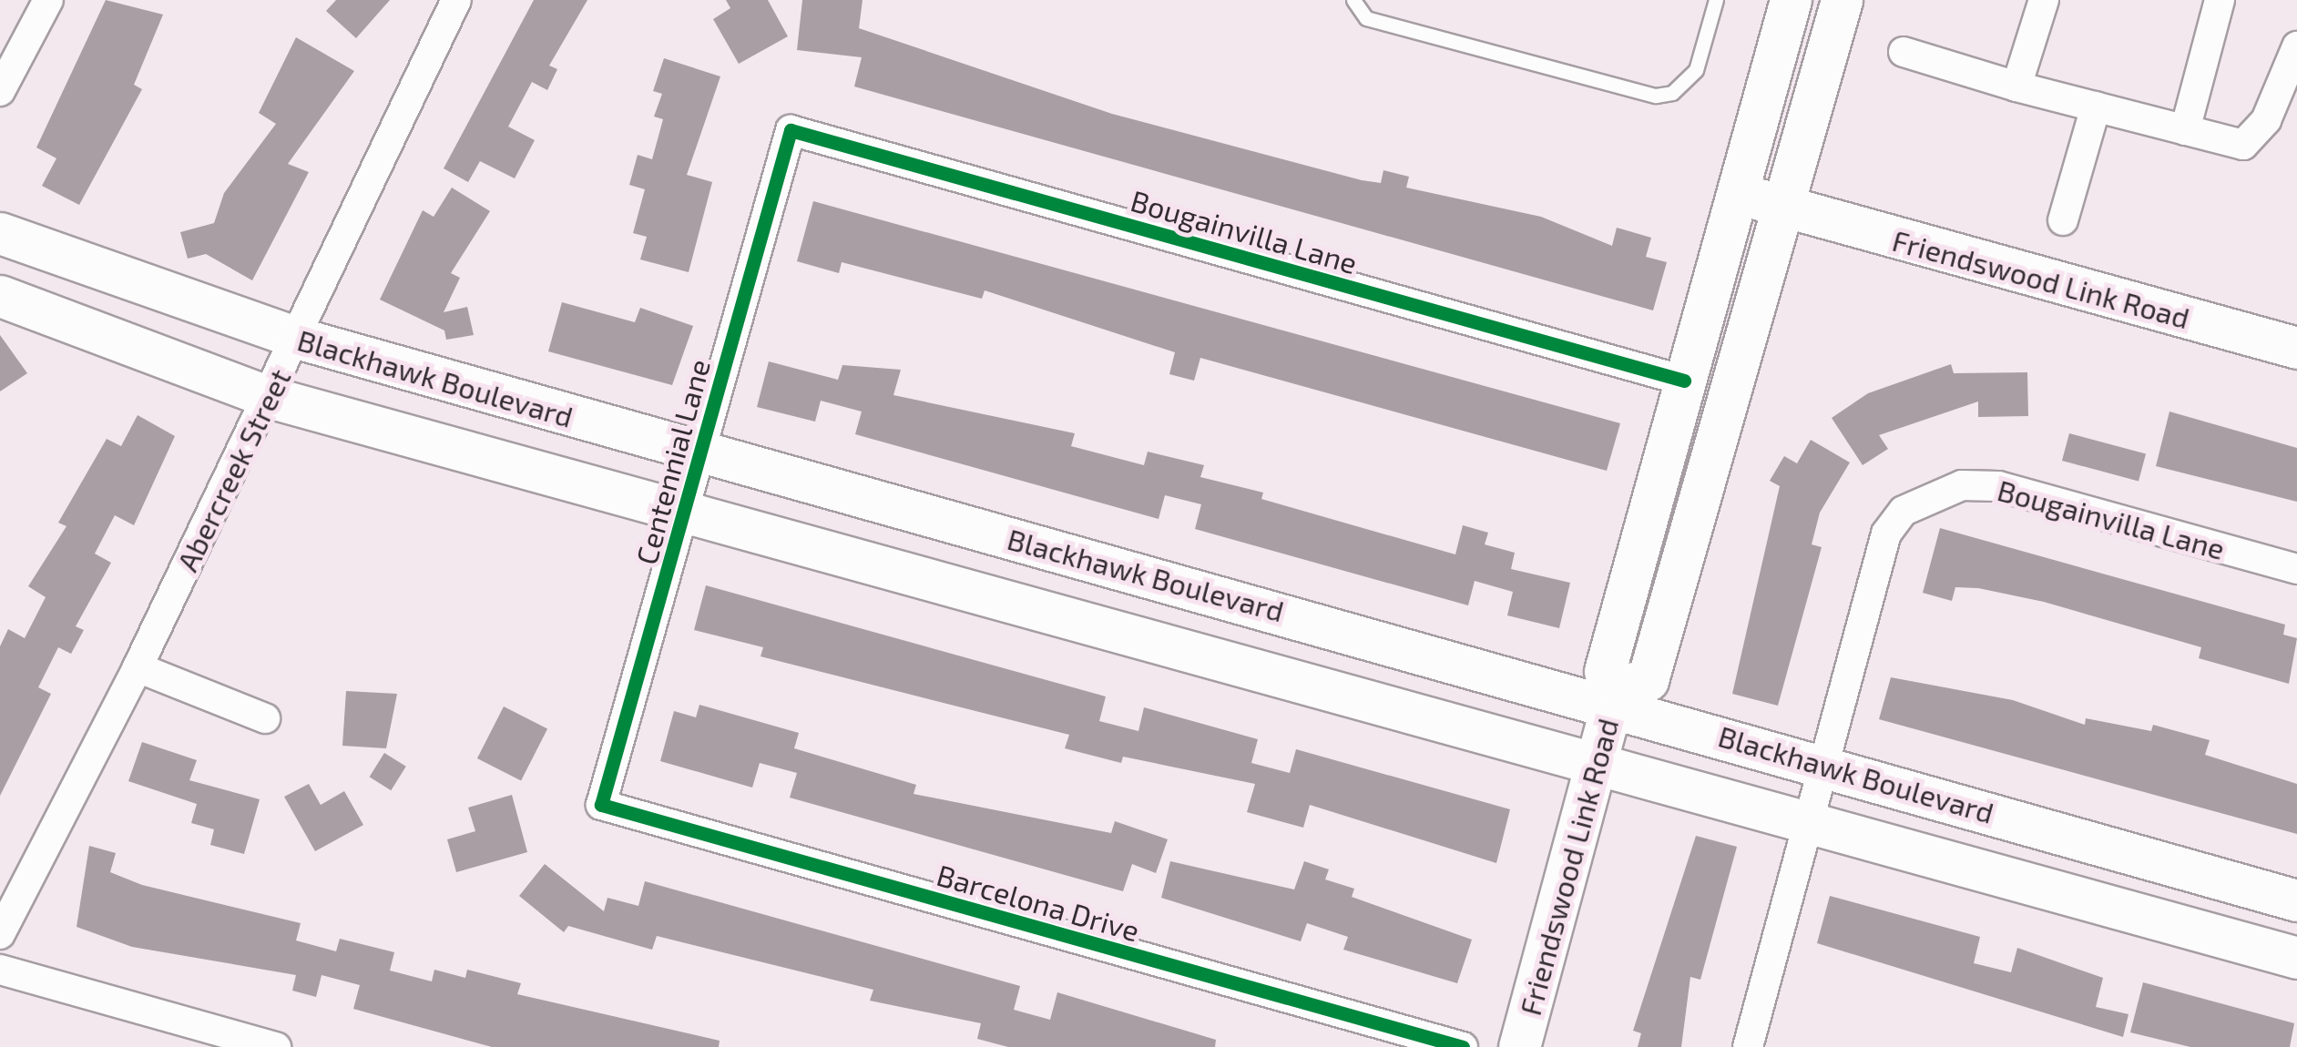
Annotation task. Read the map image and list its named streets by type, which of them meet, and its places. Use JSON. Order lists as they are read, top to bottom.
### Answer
{
  "streets": {
    "main road": ["Friendswood Link Road", "Blackhawk Boulevard"],
    "street": [
      "Bougainvilla Lane",
      "Centennial Lane",
      "Abercreek Street",
      "Barcelona Drive"
    ]
  },
  "crossings": [
    ["Bougainvilla Lane", "Friendswood Link Road"],
    ["Bougainvilla Lane", "Blackhawk Boulevard"],
    ["Bougainvilla Lane", "Centennial Lane"],
    ["Friendswood Link Road", "Blackhawk Boulevard"],
    ["Blackhawk Boulevard", "Centennial Lane"],
    ["Blackhawk Boulevard", "Abercreek Street"],
    ["Centennial Lane", "Barcelona Drive"]
  ]
}
